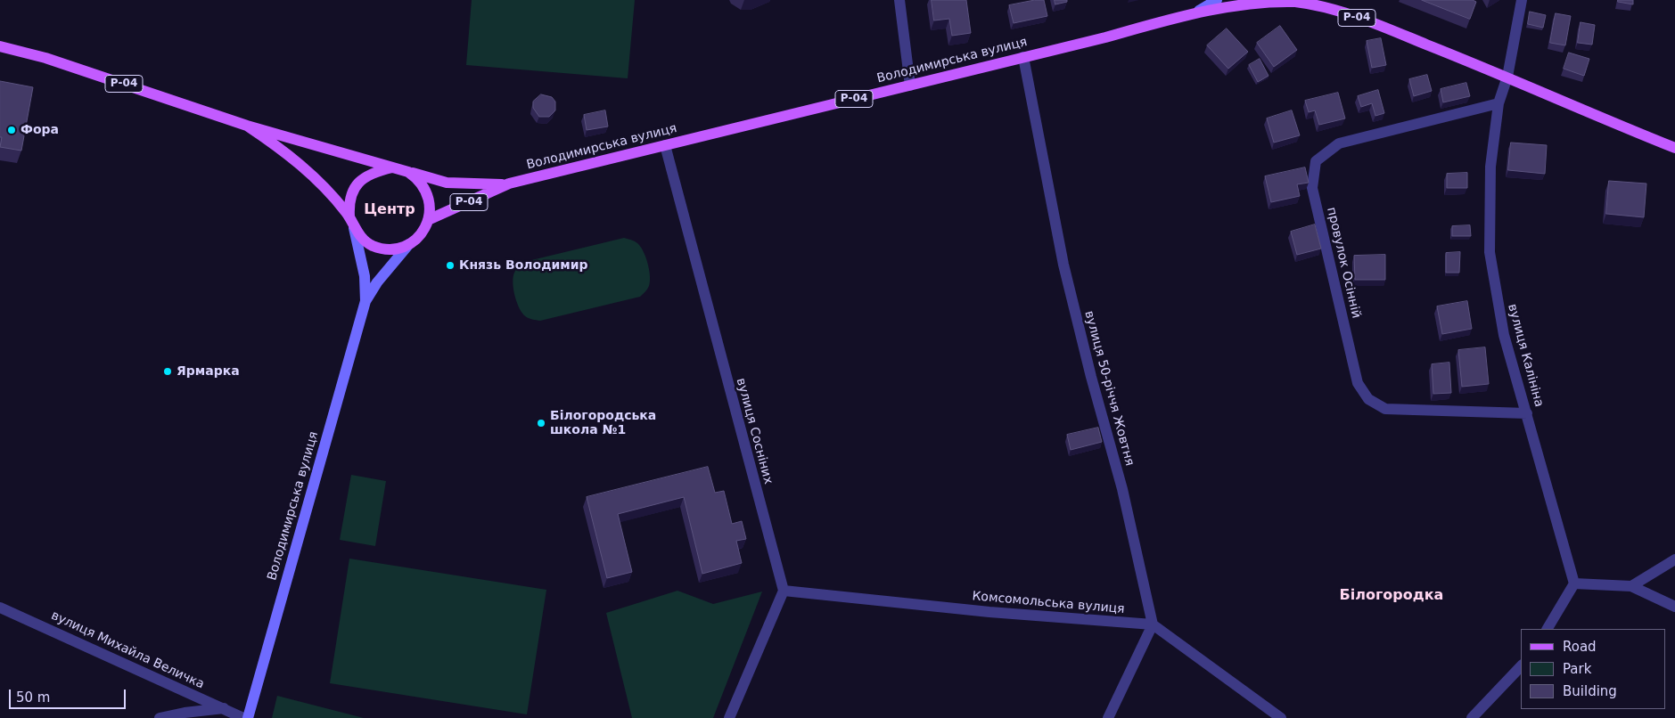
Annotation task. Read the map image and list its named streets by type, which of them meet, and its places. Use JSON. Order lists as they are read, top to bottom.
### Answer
{
  "streets": {
    "main road": ["Р-04", "Володимирська вулиця"],
    "street": [
      "провулок Осінній",
      "вулиця Калініна",
      "вулиця 50-річчя Жовтня",
      "вулиця Сосніних",
      "Комсомольська вулиця",
      "вулиця Михайла Величка"
    ]
  },
  "crossings": [
    ["Р-04", "Володимирська вулиця"],
    ["Р-04", "вулиця Калініна"],
    ["Володимирська вулиця", "вулиця 50-річчя Жовтня"],
    ["Володимирська вулиця", "вулиця Сосніних"],
    ["провулок Осінній", "вулиця Калініна"],
    ["вулиця 50-річчя Жовтня", "Комсомольська вулиця"],
    ["вулиця Сосніних", "Комсомольська вулиця"]
  ],
  "districts": ["Центр", "Білогородка"],
  "places": [
    "Фора",
    "Князь Володимир",
    "Ярмарка",
    "Білогородська школа №1"
  ],
  "legend": ["Road", "Park", "Building"],
  "scale_bar": "50 m"
}
